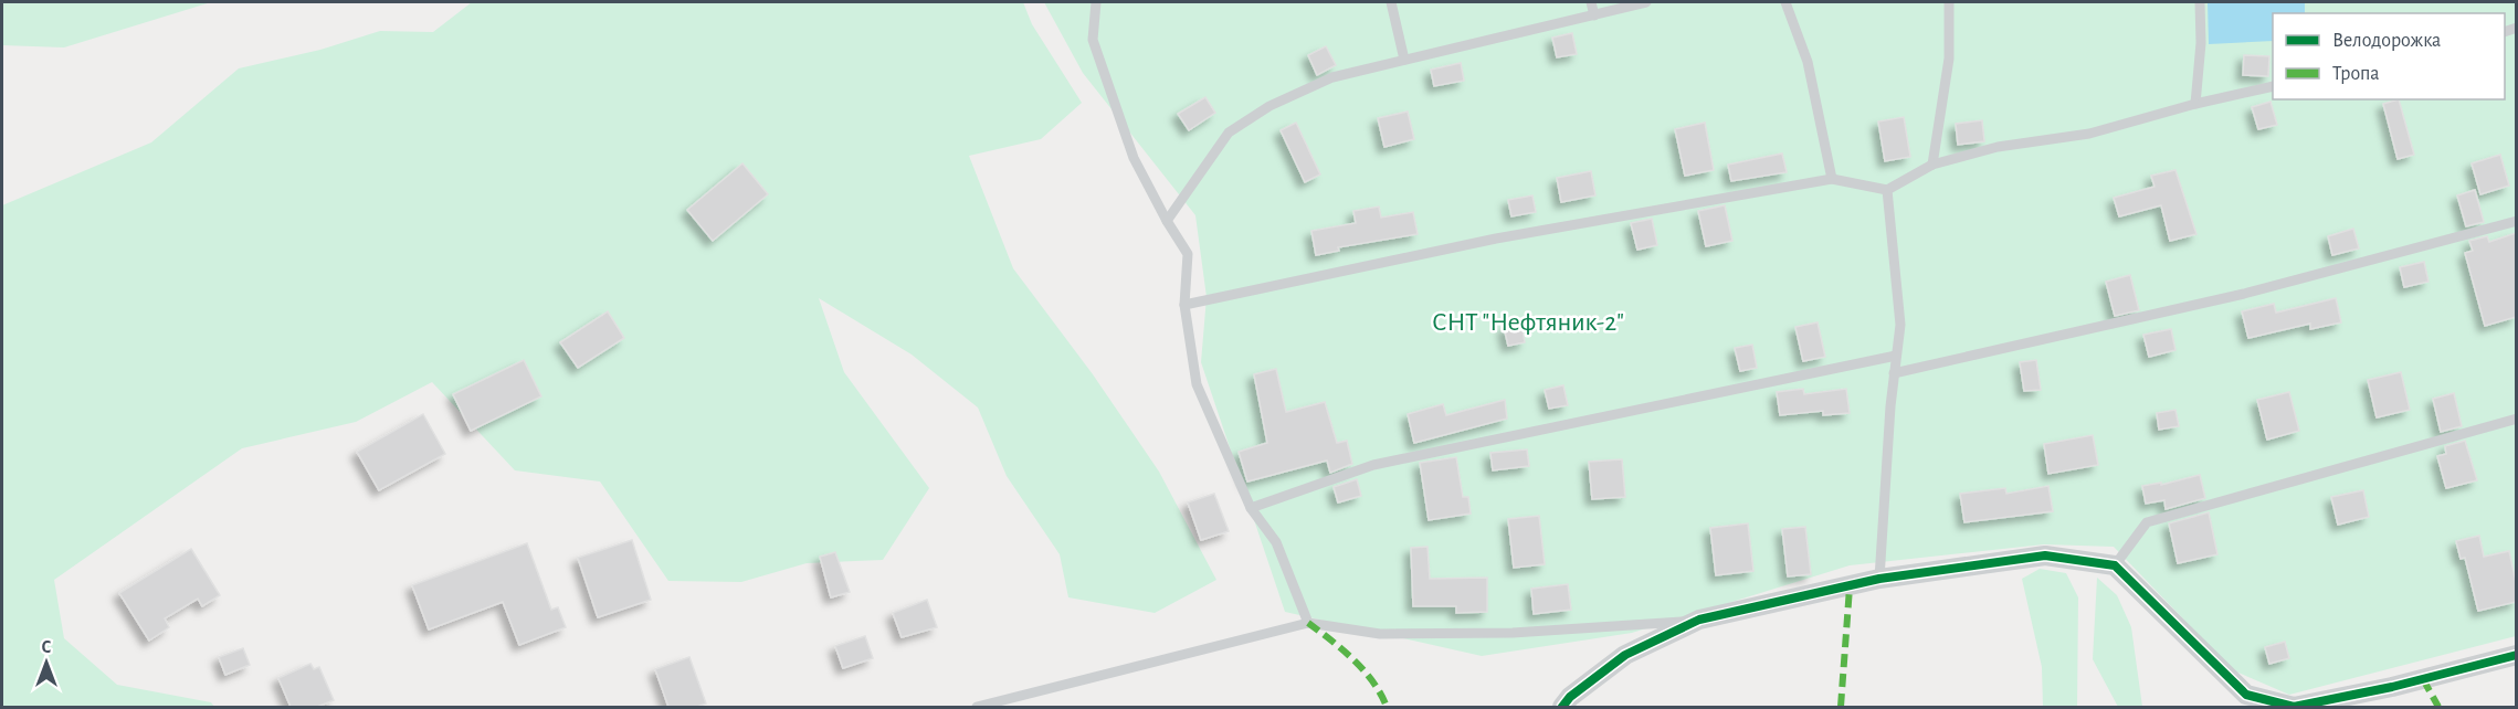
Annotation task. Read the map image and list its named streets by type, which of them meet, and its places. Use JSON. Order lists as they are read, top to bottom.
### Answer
{
  "parks": ["СНТ \"Нефтяник-2\""],
  "legend": ["Велодорожка", "Тропа"],
  "north": "top"
}
